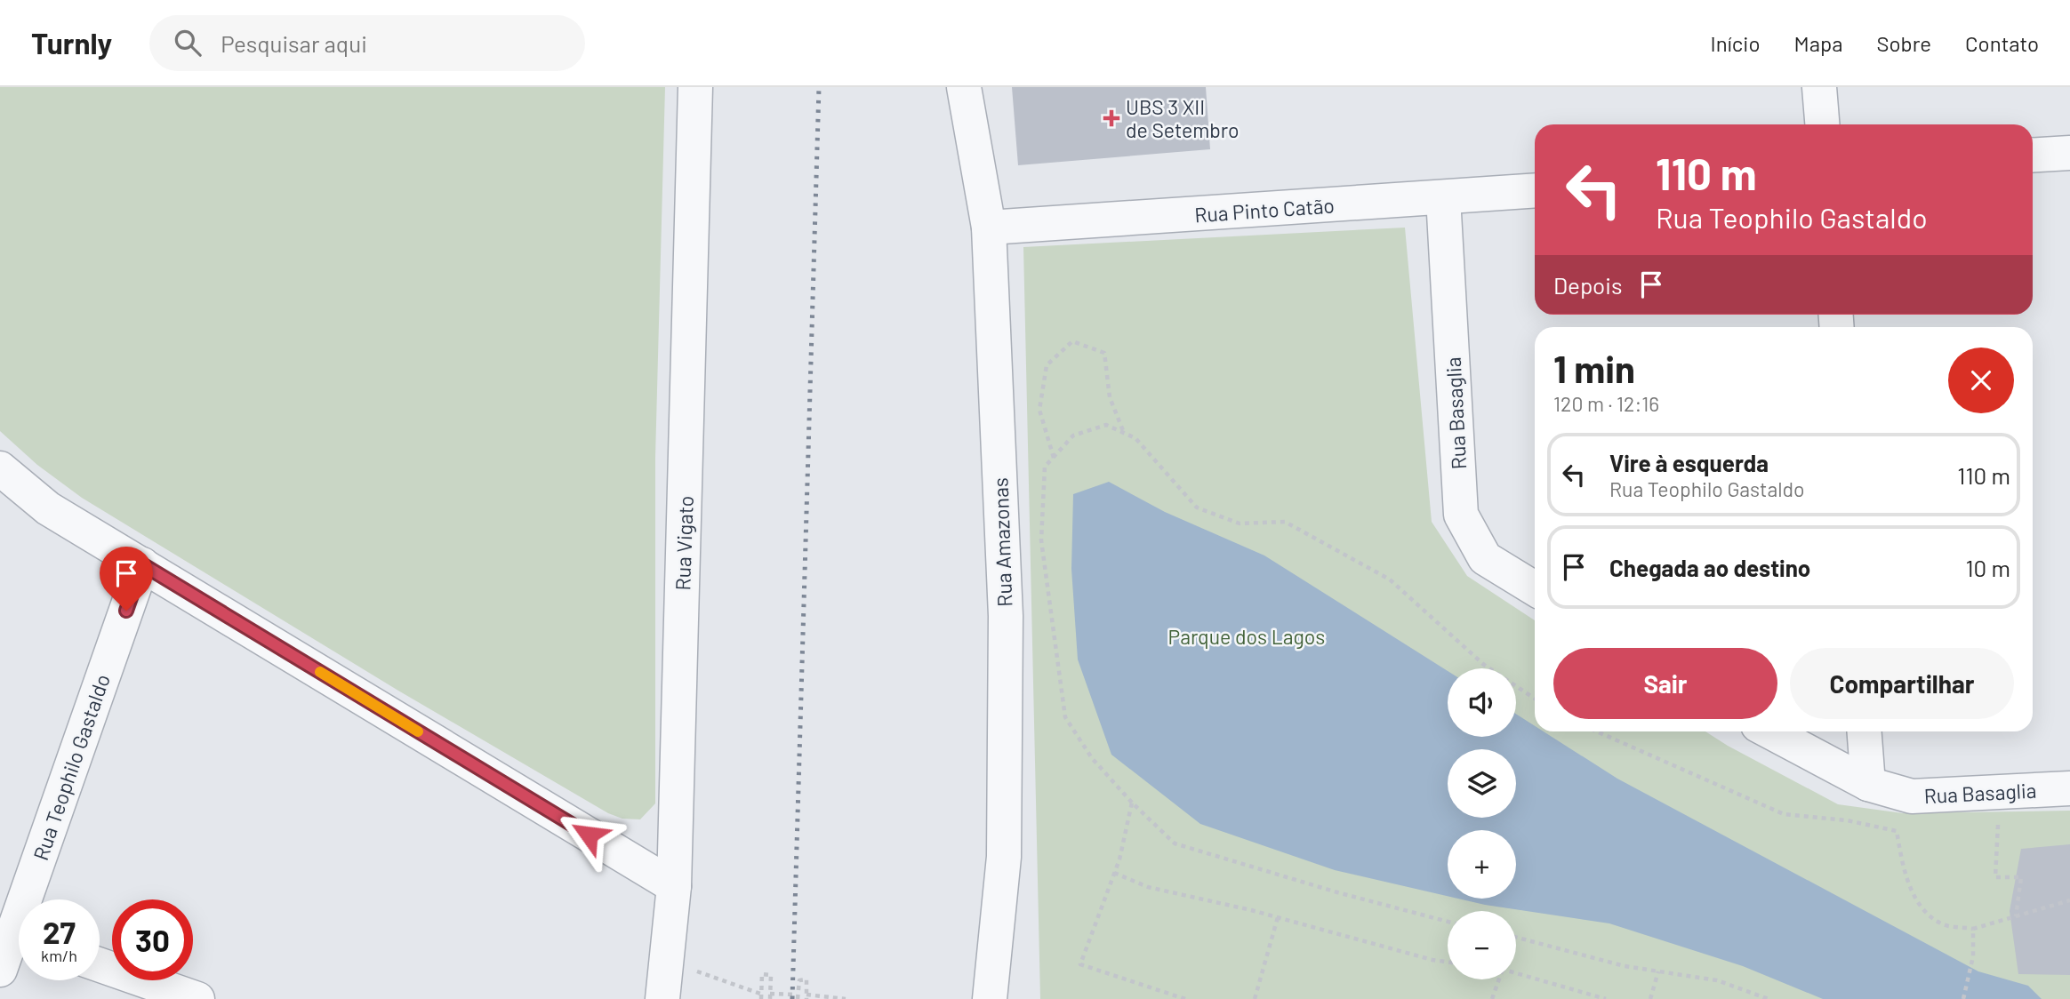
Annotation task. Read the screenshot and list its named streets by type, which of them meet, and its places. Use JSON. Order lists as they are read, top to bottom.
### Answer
{
  "streets": {
    "street": [
      "Rua Pinto Catão",
      "Rua Basaglia",
      "Rua Amazonas",
      "Rua Vigato",
      "Rua Teophilo Gastaldo"
    ]
  },
  "crossings": [
    ["Rua Pinto Catão", "Rua Basaglia"],
    ["Rua Pinto Catão", "Rua Amazonas"]
  ],
  "parks": ["Parque dos Lagos"],
  "places": {
    "health": ["UBS 3 XII de Setembro"]
  },
  "page": {
    "header": "Turnly",
    "search": "Pesquisar aqui",
    "nav": [
      "Início",
      "Mapa",
      "Sobre",
      "Contato"
    ],
    "turn": ["110 m", "Rua Teophilo Gastaldo"],
    "then": "Depois",
    "heading": ["1 min", "120 m · 12:16"],
    "list": [
      {
        "name": "Vire à esquerda",
        "note": "Rua Teophilo Gastaldo",
        "value": "110 m"
      },
      {
        "name": "Chegada ao destino",
        "value": "10 m"
      }
    ],
    "buttons": ["Sair", "Compartilhar"],
    "map_buttons": ["+", "−"],
    "speed": "27 km/h",
    "limit": "30"
  }
}
